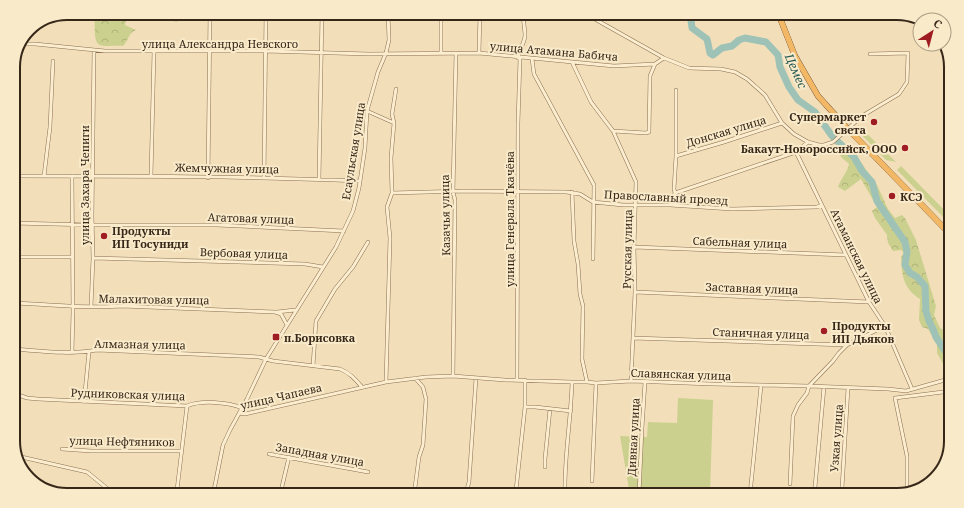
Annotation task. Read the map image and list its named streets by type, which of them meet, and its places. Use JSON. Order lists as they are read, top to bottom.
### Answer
{
  "streets": {
    "street": [
      "улица Александра Невского",
      "улица Атамана Бабича",
      "Донская улица",
      "Есаульская улица",
      "Жемчужная улица",
      "улица Захара Чепиги",
      "Православный проезд",
      "Казачья улица",
      "Агатовая улица",
      "улица Генерала Ткачёва",
      "Сабельная улица",
      "Русская улица",
      "Вербовая улица",
      "Атаманская улица",
      "Заставная улица",
      "Малахитовая улица",
      "Станичная улица",
      "Алмазная улица",
      "Славянская улица",
      "Рудниковская улица",
      "улица Чапаева",
      "Дивная улица",
      "Узкая улица",
      "улица Нефтяников",
      "Западная улица"
    ]
  },
  "crossings": [
    ["улица Александра Невского", "Есаульская улица"],
    ["улица Александра Невского", "улица Захара Чепиги"],
    ["улица Атамана Бабича", "Казачья улица"],
    ["улица Атамана Бабича", "улица Генерала Ткачёва"],
    ["улица Атамана Бабича", "Русская улица"],
    ["Есаульская улица", "Жемчужная улица"],
    ["Есаульская улица", "Агатовая улица"],
    ["Есаульская улица", "Вербовая улица"],
    ["Есаульская улица", "Малахитовая улица"],
    ["Есаульская улица", "Алмазная улица"],
    ["Есаульская улица", "Рудниковская улица"],
    ["Есаульская улица", "улица Чапаева"],
    ["Жемчужная улица", "улица Захара Чепиги"],
    ["улица Захара Чепиги", "Агатовая улица"],
    ["улица Захара Чепиги", "Вербовая улица"],
    ["улица Захара Чепиги", "Малахитовая улица"],
    ["Православный проезд", "Казачья улица"],
    ["Православный проезд", "улица Генерала Ткачёва"],
    ["Православный проезд", "Русская улица"],
    ["Православный проезд", "Атаманская улица"],
    ["Казачья улица", "Славянская улица"],
    ["улица Генерала Ткачёва", "Славянская улица"],
    ["Сабельная улица", "Русская улица"],
    ["Сабельная улица", "Атаманская улица"],
    ["Русская улица", "Заставная улица"],
    ["Русская улица", "Станичная улица"],
    ["Русская улица", "Славянская улица"],
    ["Атаманская улица", "Заставная улица"],
    ["Атаманская улица", "Станичная улица"],
    ["Атаманская улица", "Славянская улица"],
    ["Алмазная улица", "улица Чапаева"],
    ["Славянская улица", "улица Чапаева"],
    ["Славянская улица", "Дивная улица"],
    ["Славянская улица", "Узкая улица"]
  ],
  "water": ["Цемес"],
  "places": {
    "other": [
      "Супермаркет света",
      "Бакаут-Новороссийск, ООО",
      "КСЭ",
      "Продукты ИП Тосуниди",
      "Продукты ИП Дьяков"
    ],
    "transit": ["п.Борисовка"]
  },
  "north": "top right"
}
